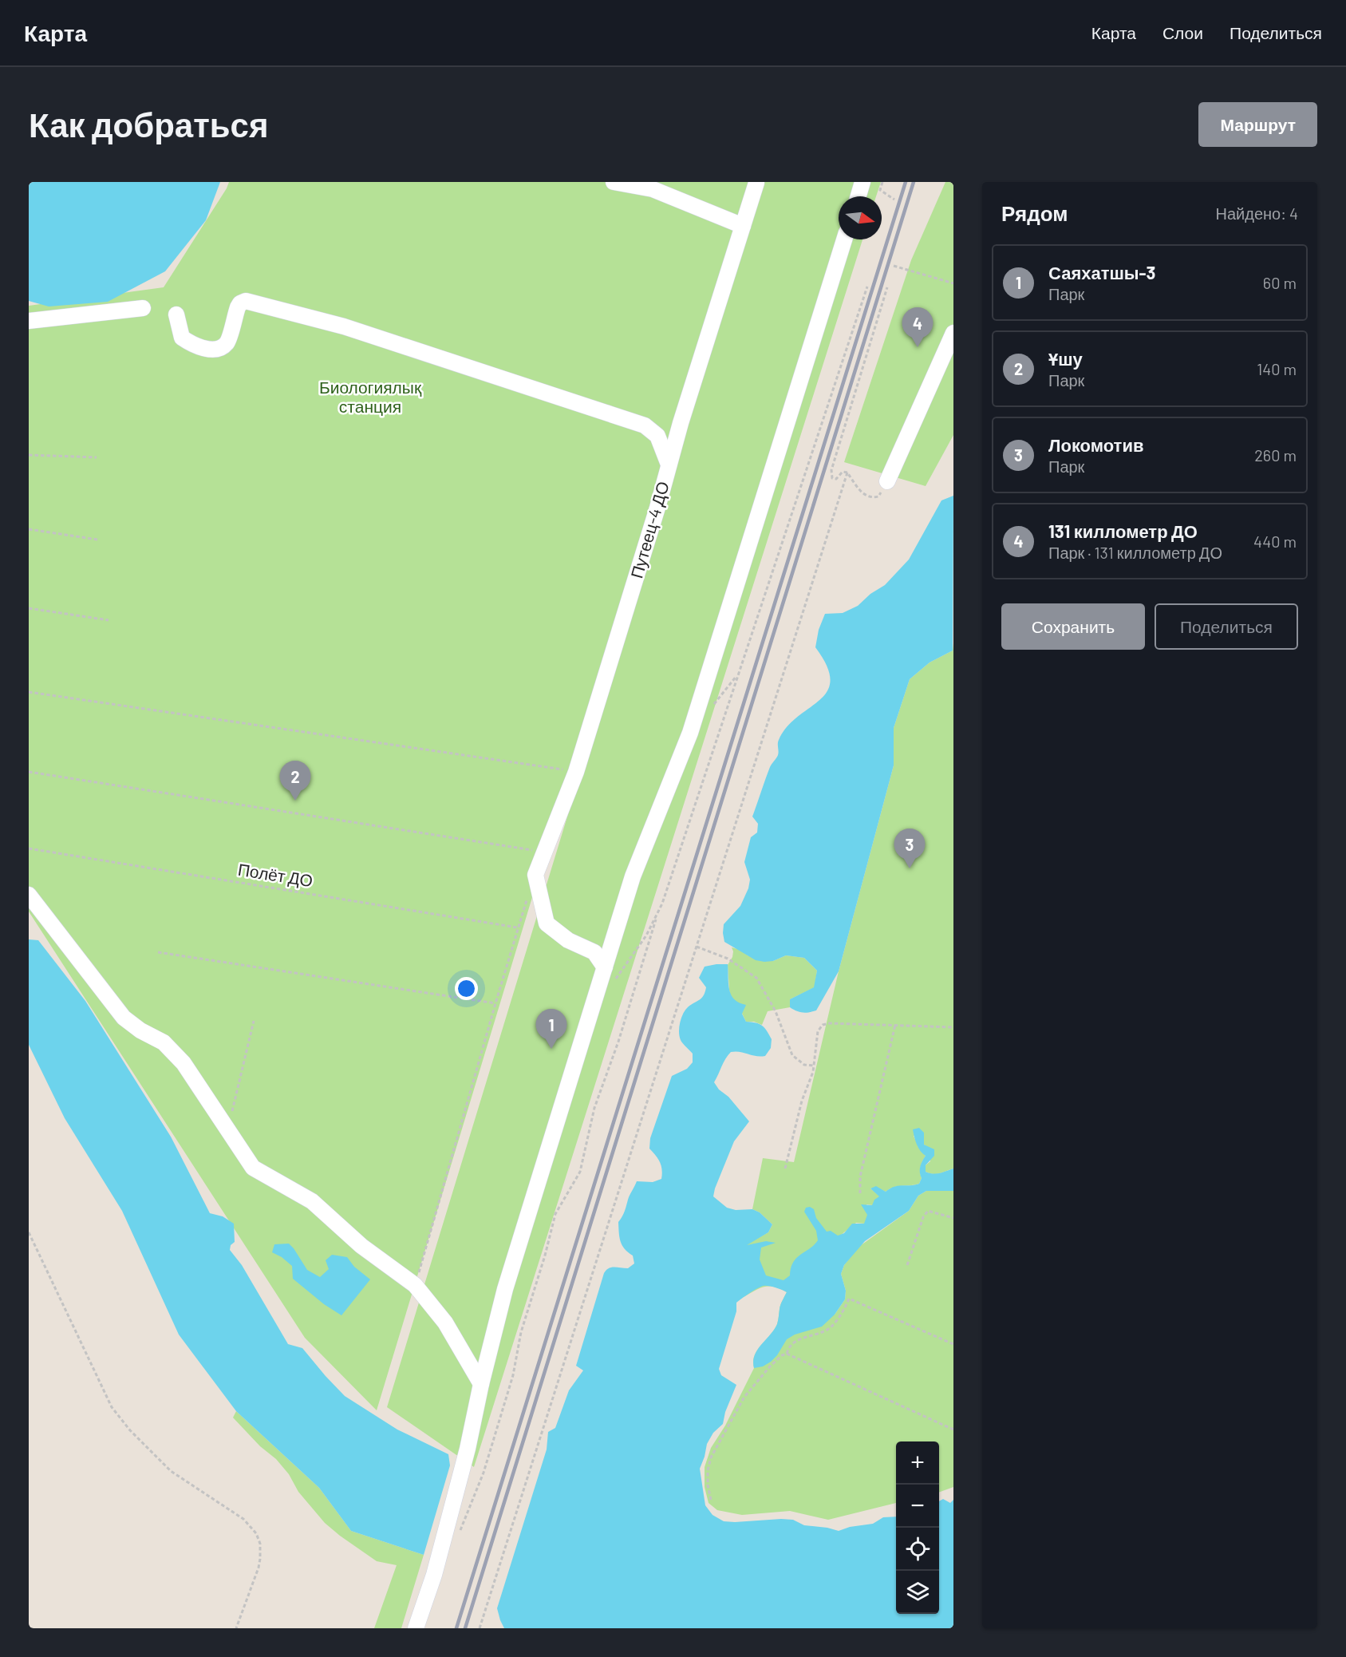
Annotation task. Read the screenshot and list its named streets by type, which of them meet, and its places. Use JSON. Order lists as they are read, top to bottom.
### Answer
{
  "streets": {
    "street": ["Путеец-4 ДО"],
    "path": ["Полёт ДО"]
  },
  "parks": ["Биологиялық станция"],
  "north": "right",
  "page": {
    "header": "Карта",
    "nav": ["Карта", "Слои", "Поделиться"],
    "buttons": [
      "Маршрут",
      ["Сохранить", "Поделиться"]
    ],
    "title": "Как добраться",
    "heading": ["Рядом", "Найдено: 4"],
    "list": [
      {
        "mark": "1",
        "name": "Саяхатшы-3",
        "note": "Парк",
        "value": "60 m"
      },
      {
        "mark": "2",
        "name": "Ұшу",
        "note": "Парк",
        "value": "140 m"
      },
      {
        "mark": "3",
        "name": "Локомотив",
        "note": "Парк",
        "value": "260 m"
      },
      {
        "mark": "4",
        "name": "131 киллометр ДО",
        "note": "Парк · 131 киллометр ДО",
        "value": "440 m"
      }
    ],
    "pins": [
      "4",
      "2",
      "3",
      "1"
    ],
    "map_buttons": ["+", "−"]
  }
}
